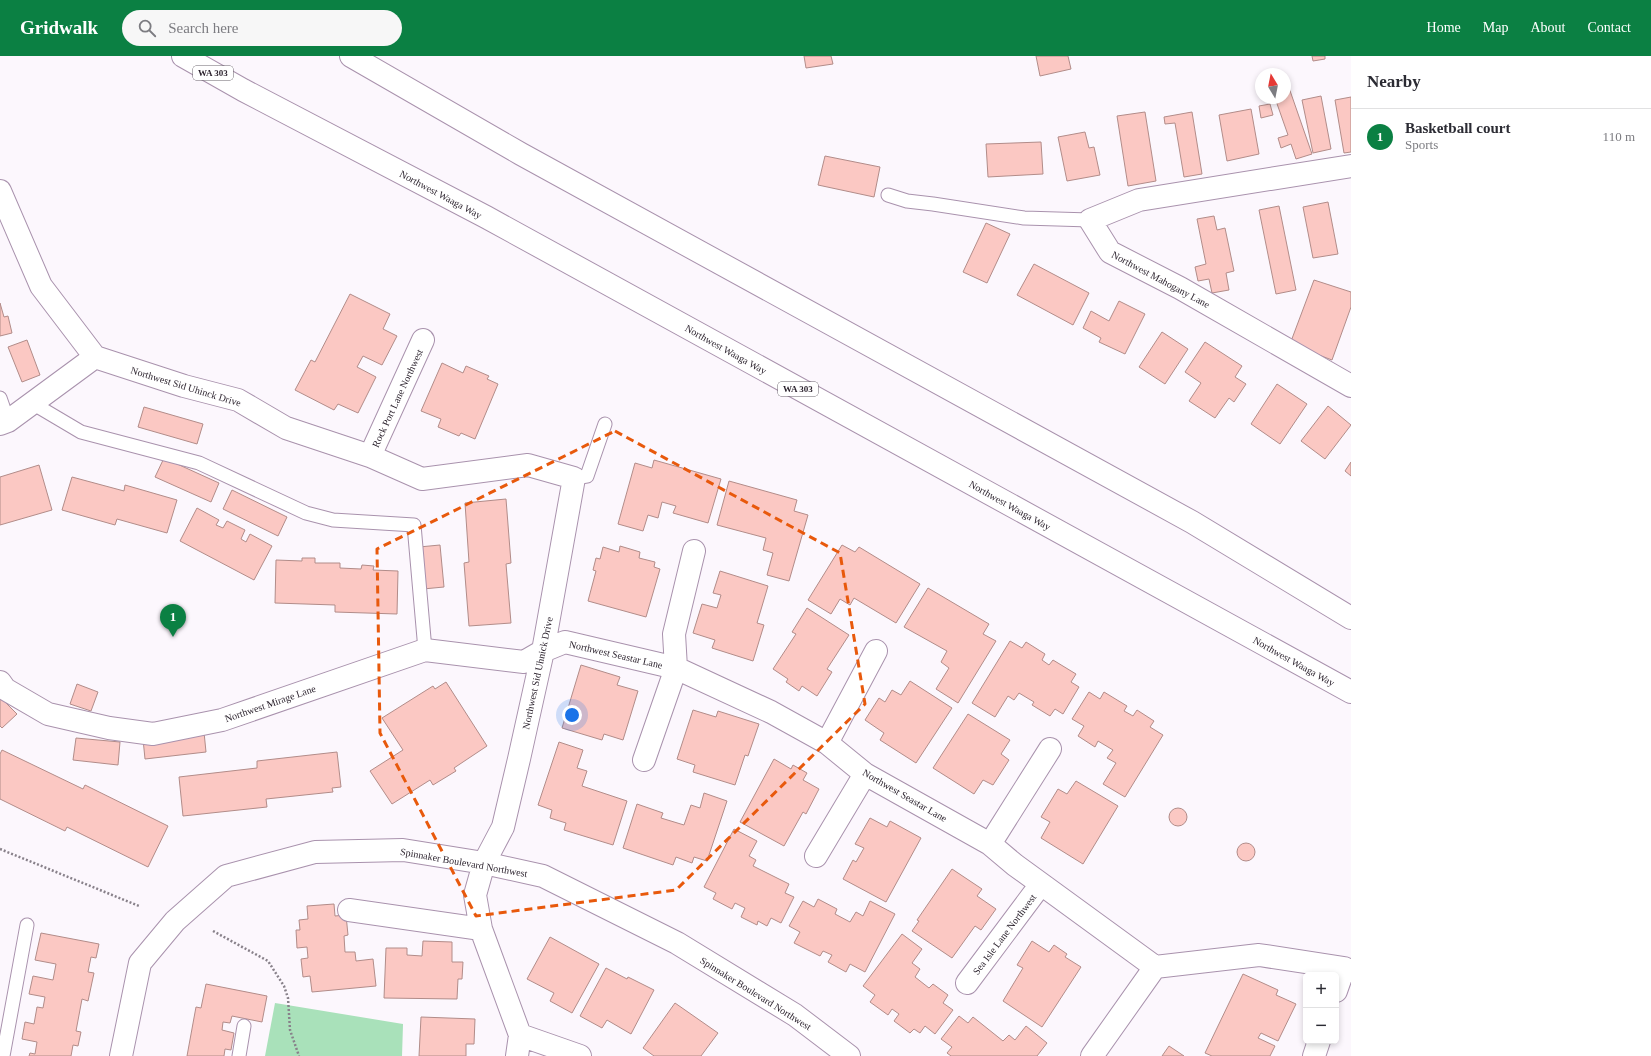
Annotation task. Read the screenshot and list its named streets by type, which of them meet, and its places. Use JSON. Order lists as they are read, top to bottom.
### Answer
{
  "streets": {
    "main road": [
      "WA 303",
      "Northwest Waaga Way",
      "Northwest Mahogany Lane",
      "Northwest Sid Uhinck Drive",
      "Rock Port Lane Northwest",
      "Northwest Seastar Lane",
      "Northwest Sid Uhnick Drive",
      "Northwest Mirage Lane",
      "Spinnaker Boulevard Northwest",
      "Sea Isle Lane Northwest"
    ]
  },
  "crossings": [
    ["Northwest Sid Uhinck Drive", "Rock Port Lane Northwest"],
    ["Northwest Sid Uhinck Drive", "Northwest Sid Uhnick Drive"],
    ["Northwest Seastar Lane", "Northwest Sid Uhnick Drive"],
    ["Northwest Seastar Lane", "Northwest Mirage Lane"],
    ["Northwest Seastar Lane", "Sea Isle Lane Northwest"],
    ["Northwest Sid Uhnick Drive", "Northwest Mirage Lane"],
    ["Northwest Sid Uhnick Drive", "Spinnaker Boulevard Northwest"]
  ],
  "north": "top",
  "page": {
    "header": "Gridwalk",
    "search": "Search here",
    "nav": [
      "Home",
      "Map",
      "About",
      "Contact"
    ],
    "heading": "Nearby",
    "list": [
      {
        "mark": "1",
        "name": "Basketball court",
        "note": "Sports",
        "value": "110 m"
      }
    ],
    "pins": "1",
    "map_buttons": ["+", "−"]
  }
}
